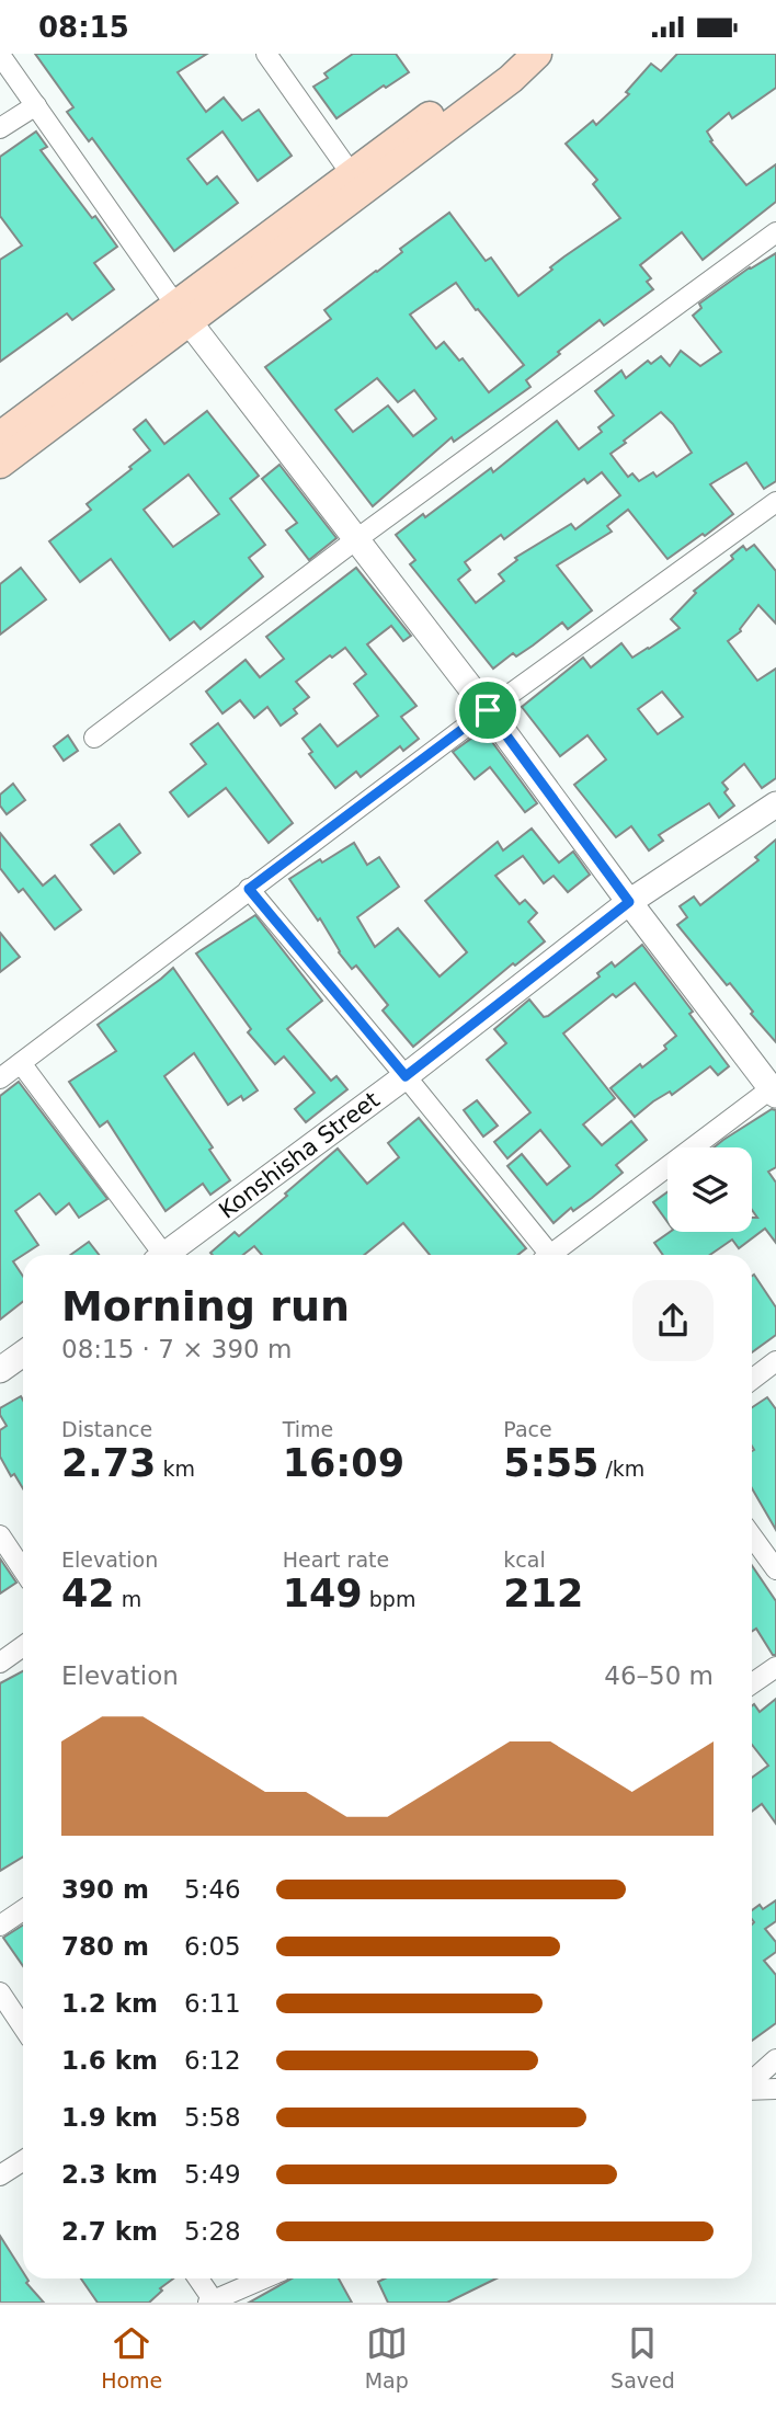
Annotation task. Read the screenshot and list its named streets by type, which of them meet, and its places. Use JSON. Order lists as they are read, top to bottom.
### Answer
{
  "streets": {
    "street": ["Konshisha Street"]
  },
  "page": {
    "status": "08:15",
    "heading": ["Morning run", "08:15 · 7 × 390 m"],
    "stats": [
      ["Distance", "2.73 km"],
      ["Time", "16:09"],
      ["Pace", "5:55 /km"],
      ["Elevation", "42 m"],
      ["Heart rate", "149 bpm"],
      ["kcal", "212"]
    ],
    "chart": ["Elevation", "46–50 m"],
    "list": [
      {
        "name": "390 m",
        "note": "5:46"
      },
      {
        "name": "780 m",
        "note": "6:05"
      },
      {
        "name": "1.2 km",
        "note": "6:11"
      },
      {
        "name": "1.6 km",
        "note": "6:12"
      },
      {
        "name": "1.9 km",
        "note": "5:58"
      },
      {
        "name": "2.3 km",
        "note": "5:49"
      },
      {
        "name": "2.7 km",
        "note": "5:28"
      }
    ],
    "tabs": ["Home", "Map", "Saved"]
  }
}
